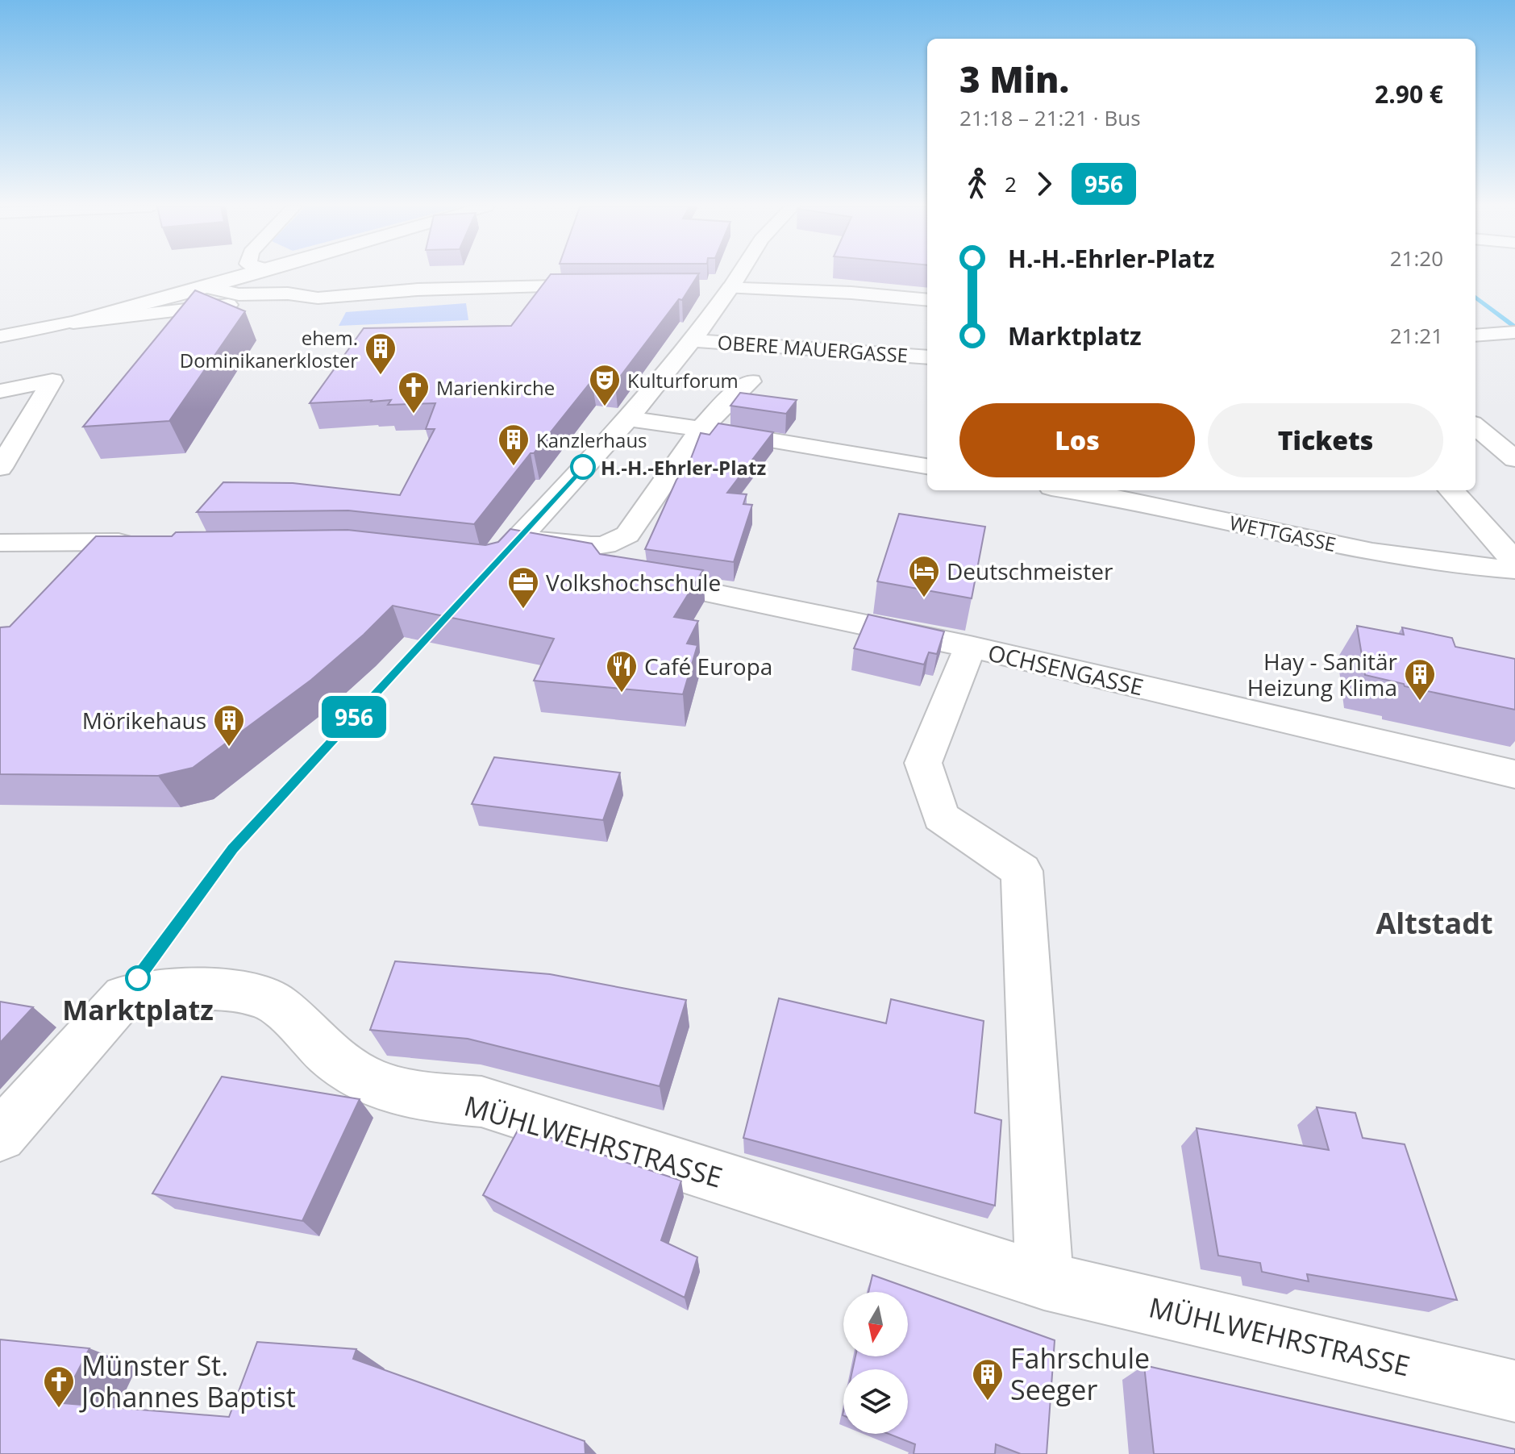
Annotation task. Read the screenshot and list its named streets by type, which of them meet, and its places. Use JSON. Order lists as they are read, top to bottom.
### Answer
{
  "streets": {
    "street": [
      "OBERE MAUERGASSE",
      "WETTGASSE",
      "OCHSENGASSE",
      "MÜHLWEHRSTRASSE"
    ]
  },
  "districts": ["Altstadt"],
  "places": {
    "building": [
      "ehem. Dominikanerkloster",
      "Kanzlerhaus",
      "Hay - Sanitär Heizung Klima",
      "Mörikehaus",
      "Fahrschule Seeger"
    ],
    "theatre": ["Kulturforum"],
    "church": ["Marienkirche", "Münster St. Johannes Baptist"],
    "other": ["H.-H.-Ehrler-Platz", "Marktplatz"],
    "hotel": ["Deutschmeister"],
    "office": ["Volkshochschule"],
    "restaurant": ["Café Europa"]
  },
  "lines": ["bus line 956"],
  "north": "bottom",
  "page": {
    "on_map": "956",
    "heading": ["3 Min.", "21:18 – 21:21 · Bus", "2.90 €"],
    "legs": ["2", "956"],
    "list": [
      {
        "name": "H.-H.-Ehrler-Platz",
        "value": "21:20"
      },
      {
        "name": "Marktplatz",
        "value": "21:21"
      }
    ],
    "buttons": ["Los", "Tickets"]
  }
}
